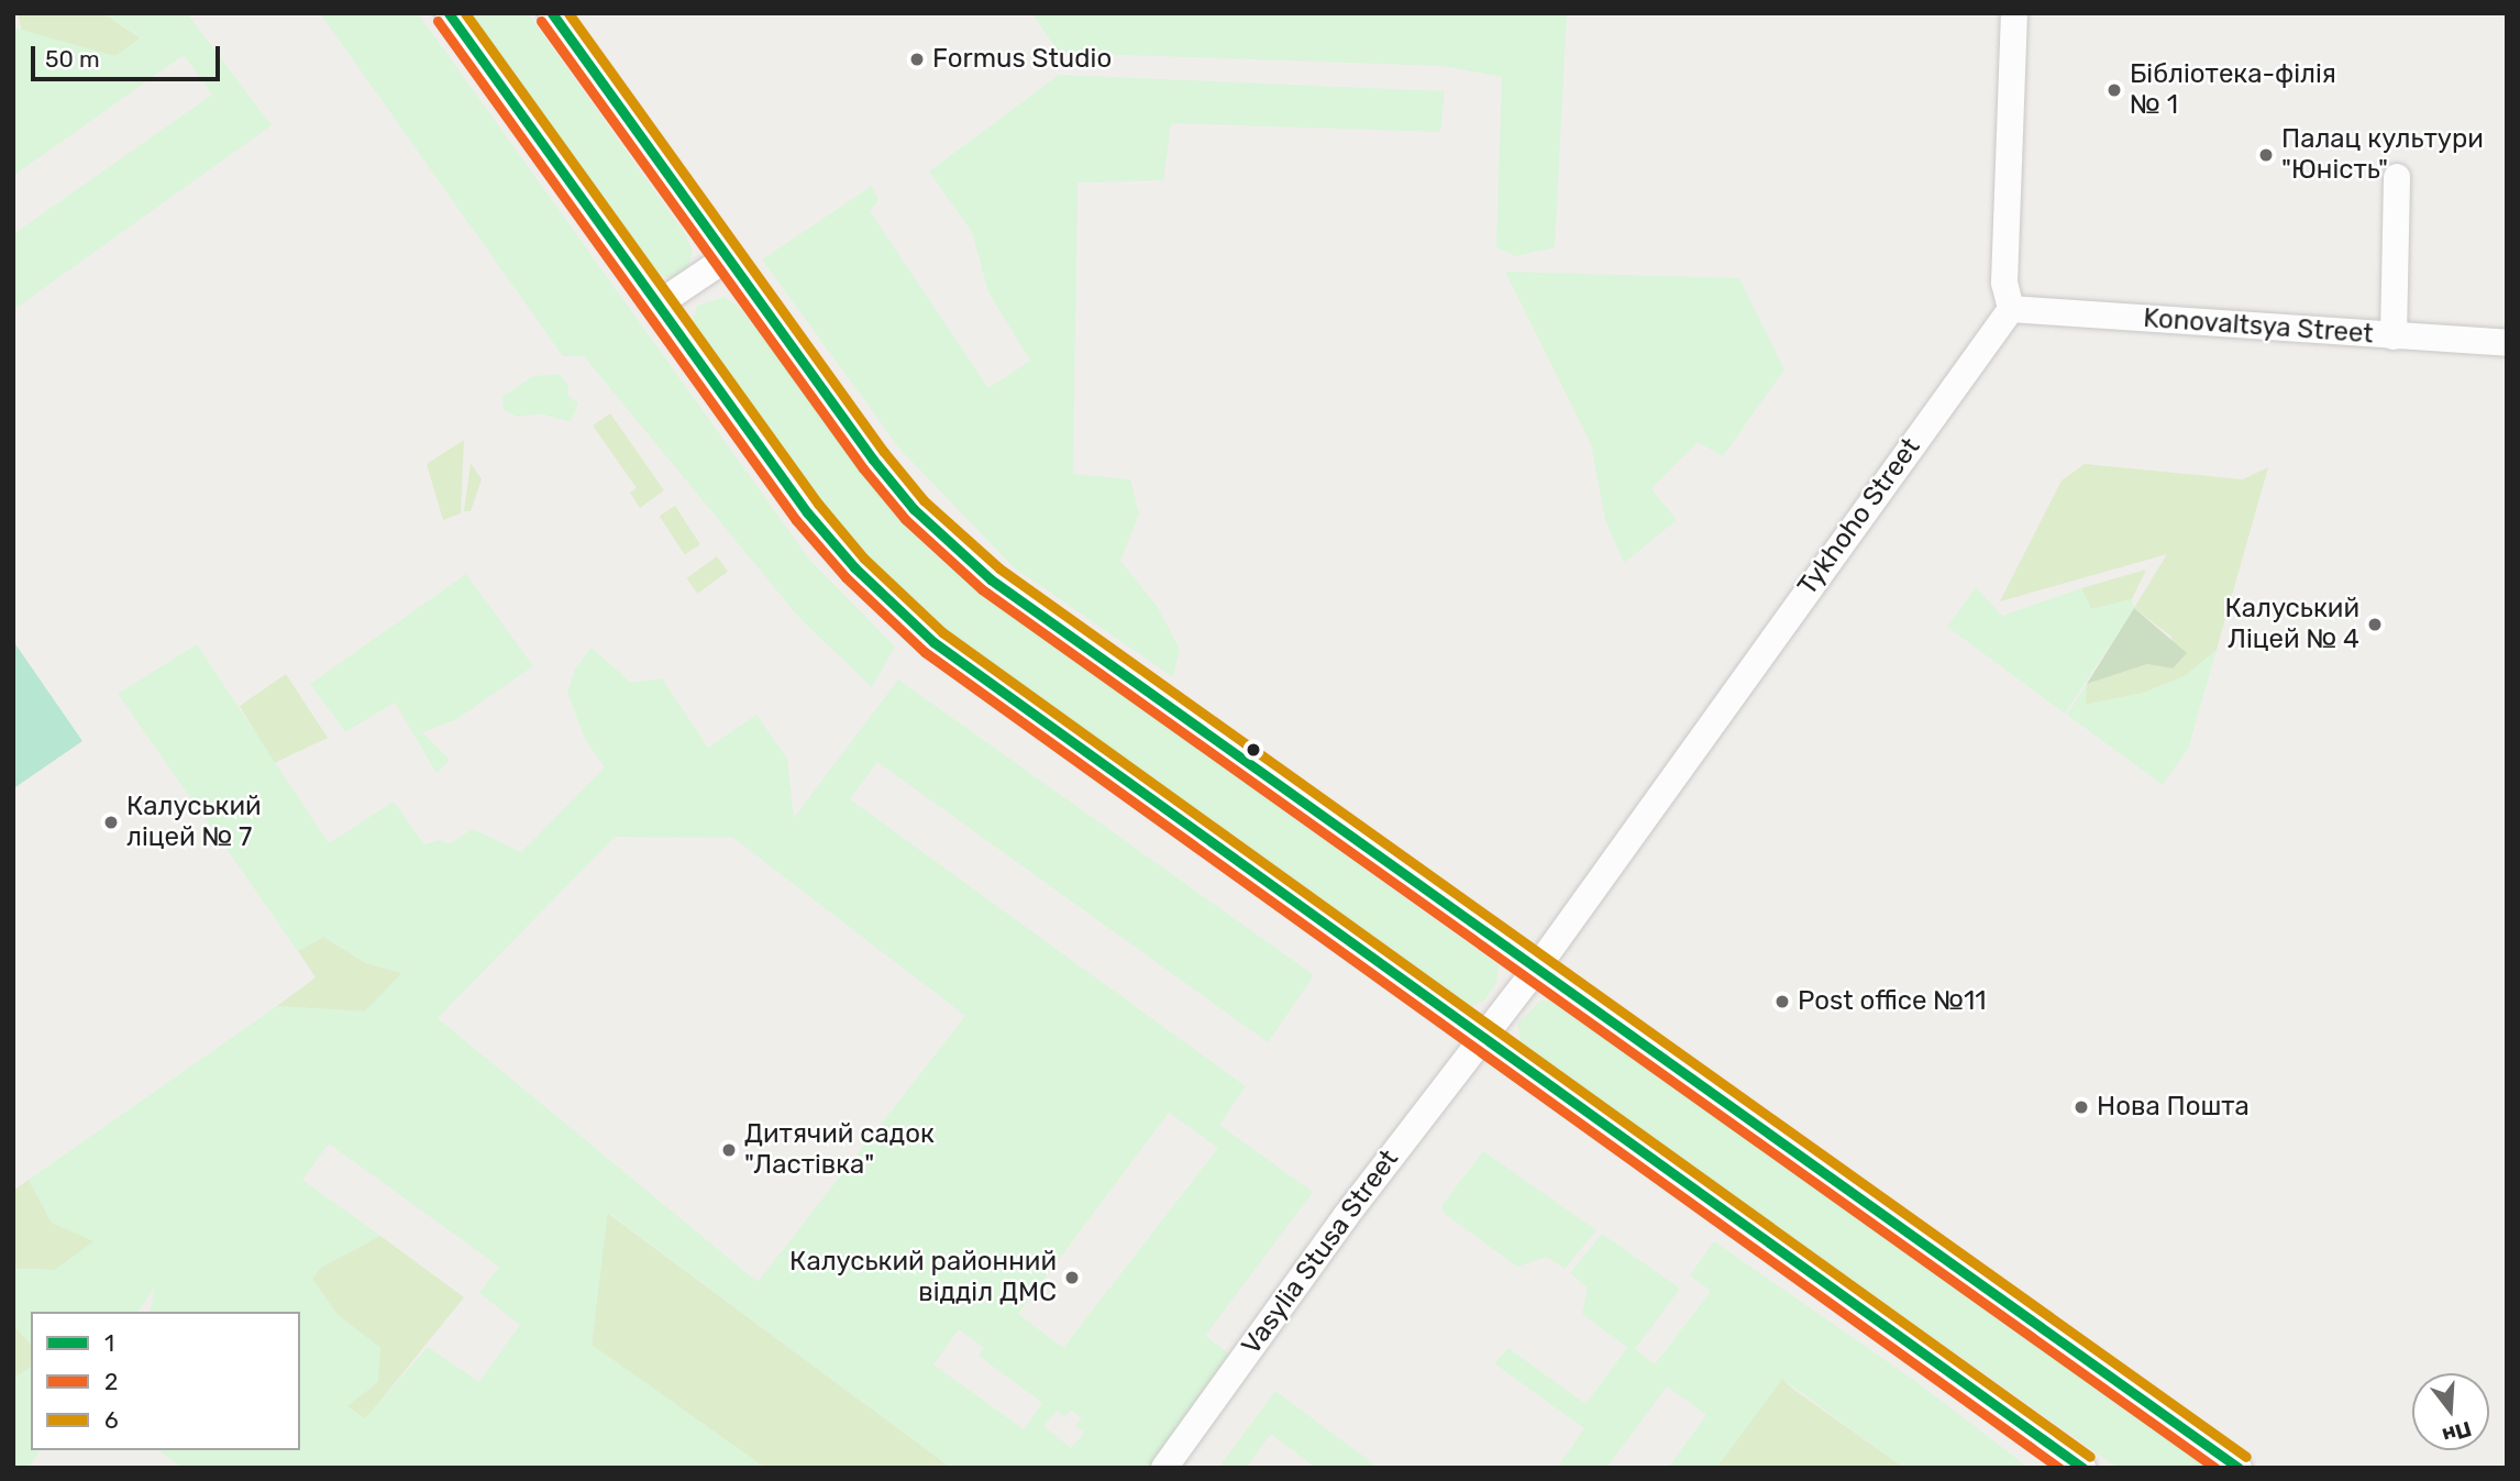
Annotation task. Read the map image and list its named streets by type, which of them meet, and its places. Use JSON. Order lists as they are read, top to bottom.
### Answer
{
  "streets": {
    "street": ["Konovaltsya Street", "Tykhoho Street", "Vasylia Stusa Street"]
  },
  "crossings": [
    ["Konovaltsya Street", "Tykhoho Street"],
    ["Tykhoho Street", "Vasylia Stusa Street"]
  ],
  "places": [
    "Formus Studio",
    "Бібліотека-філія № 1",
    "Палац культури \"Юність\"",
    "Калуський Ліцей № 4",
    "Калуський ліцей № 7",
    "Post office №11",
    "Нова Пошта",
    "Дитячий садок \"Ластівка\"",
    "Калуський районний відділ ДМС"
  ],
  "lines": ["transit line 1", "transit line 6", "transit line 2"],
  "legend": ["1", "2", "6"],
  "scale_bar": "50 m",
  "north": "bottom"
}
